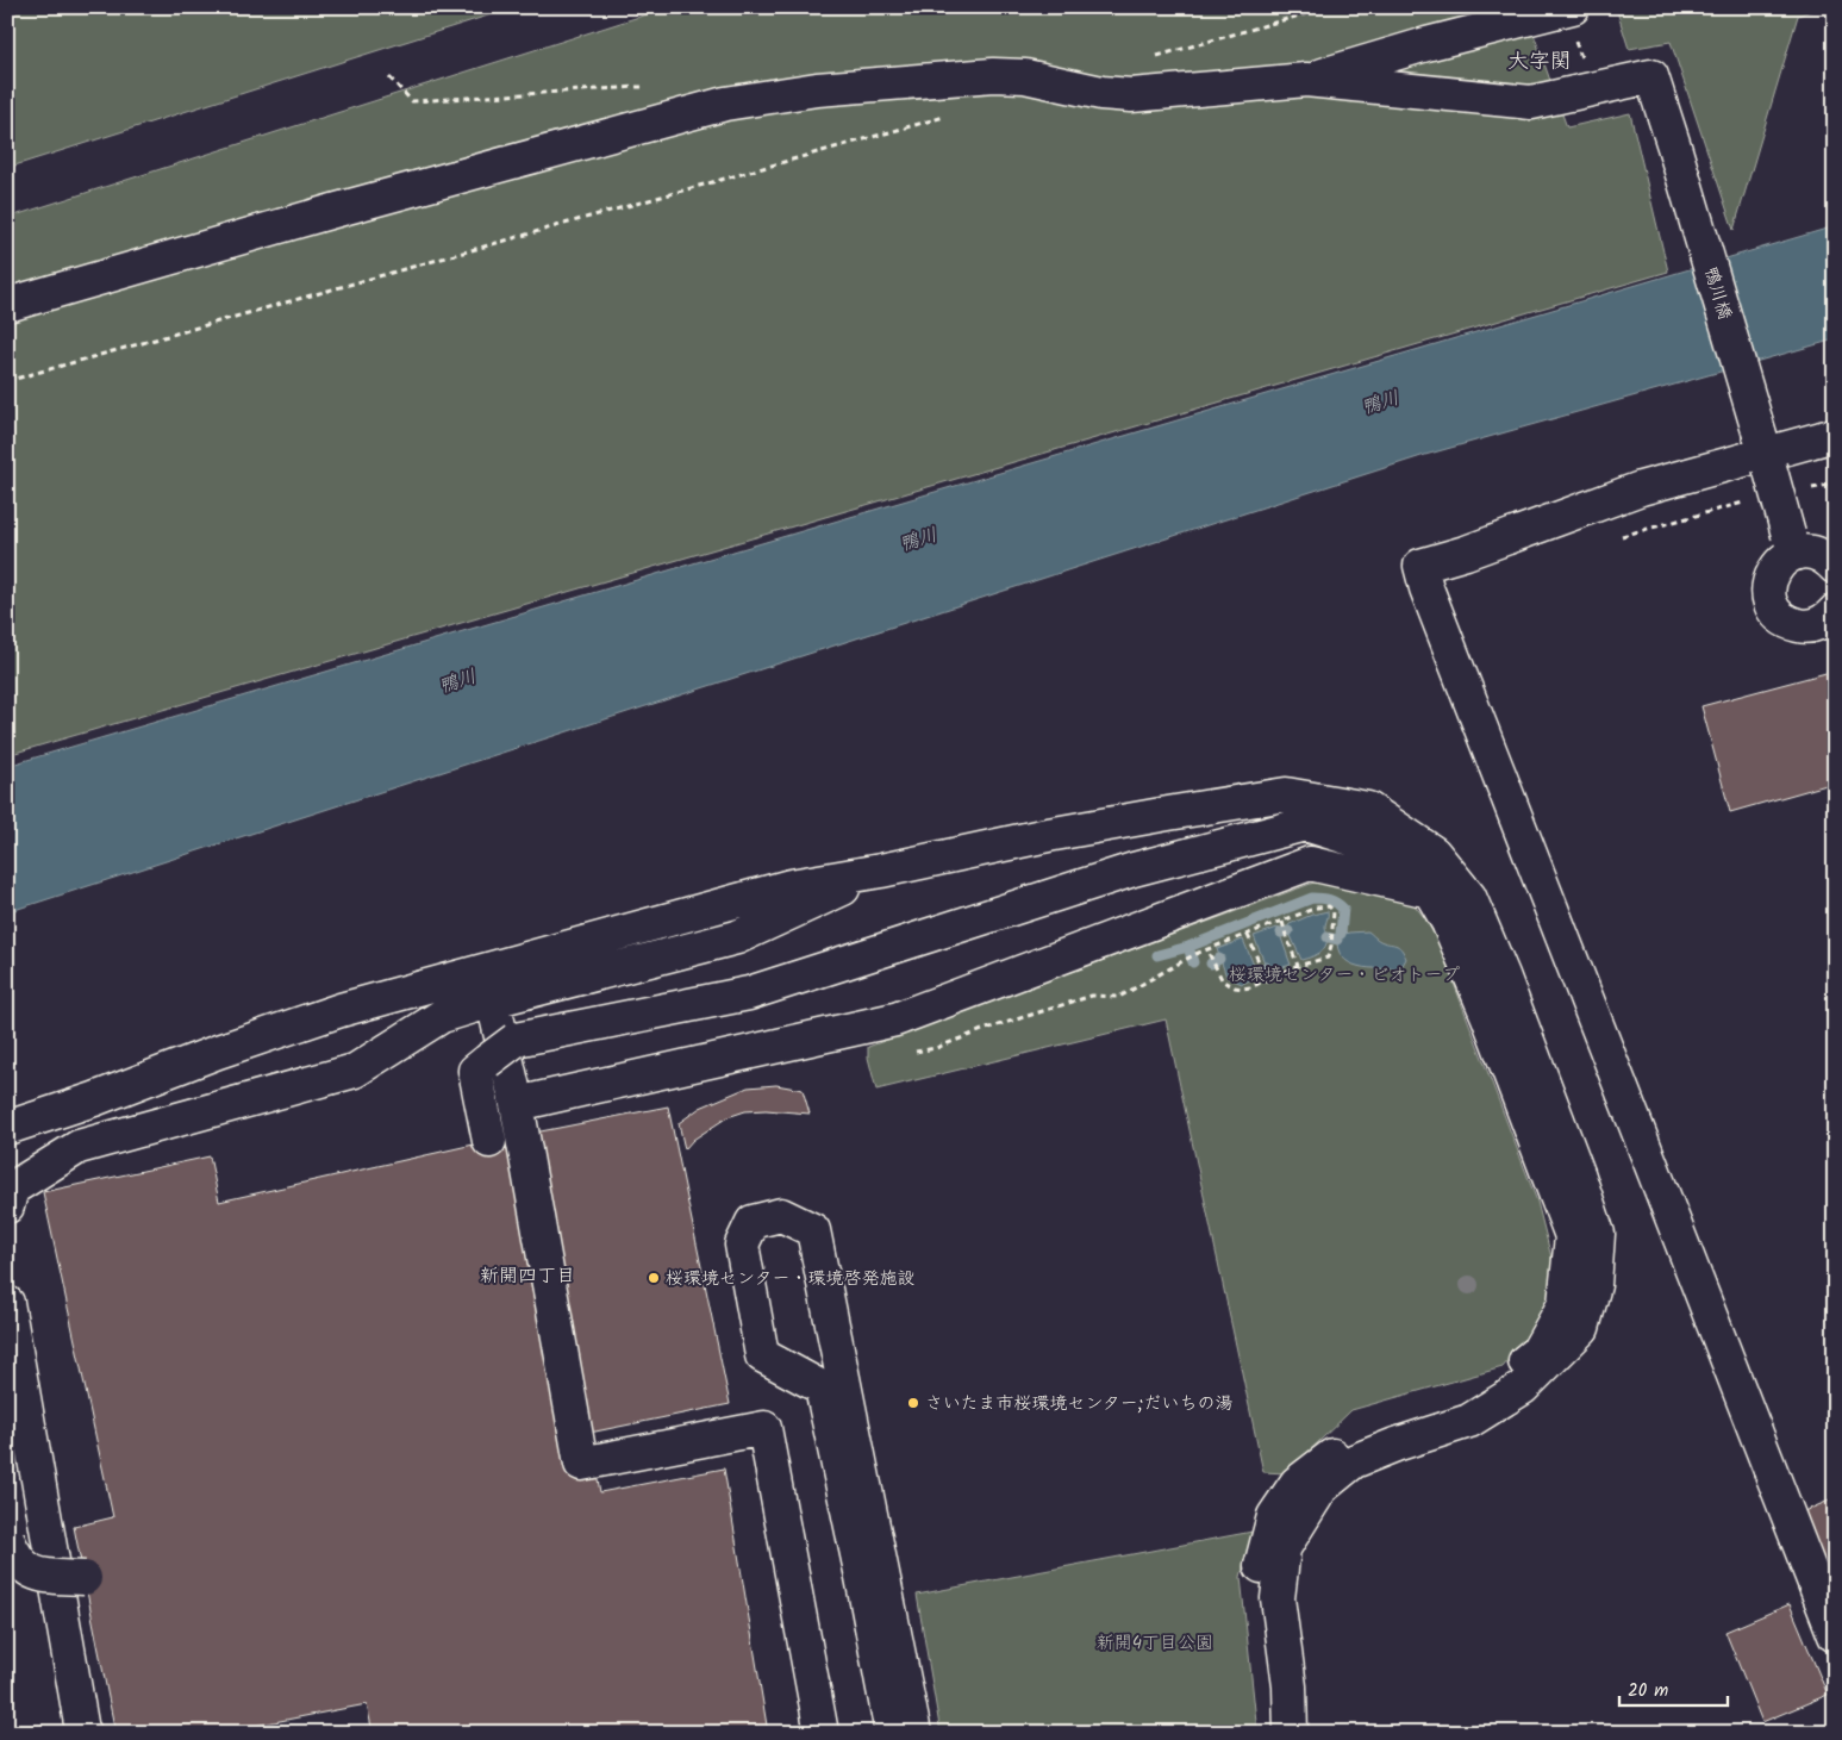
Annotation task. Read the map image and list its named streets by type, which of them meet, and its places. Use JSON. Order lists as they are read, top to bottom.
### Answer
{
  "streets": {
    "street": ["鴨川橋"]
  },
  "districts": ["大字関", "新開四丁目"],
  "water": ["鴨川"],
  "parks": ["桜環境センター・ビオトープ", "新開4丁目公園"],
  "places": ["桜環境センター・環境啓発施設", "さいたま市桜環境センター;だいちの湯"],
  "scale_bar": "20 m"
}
